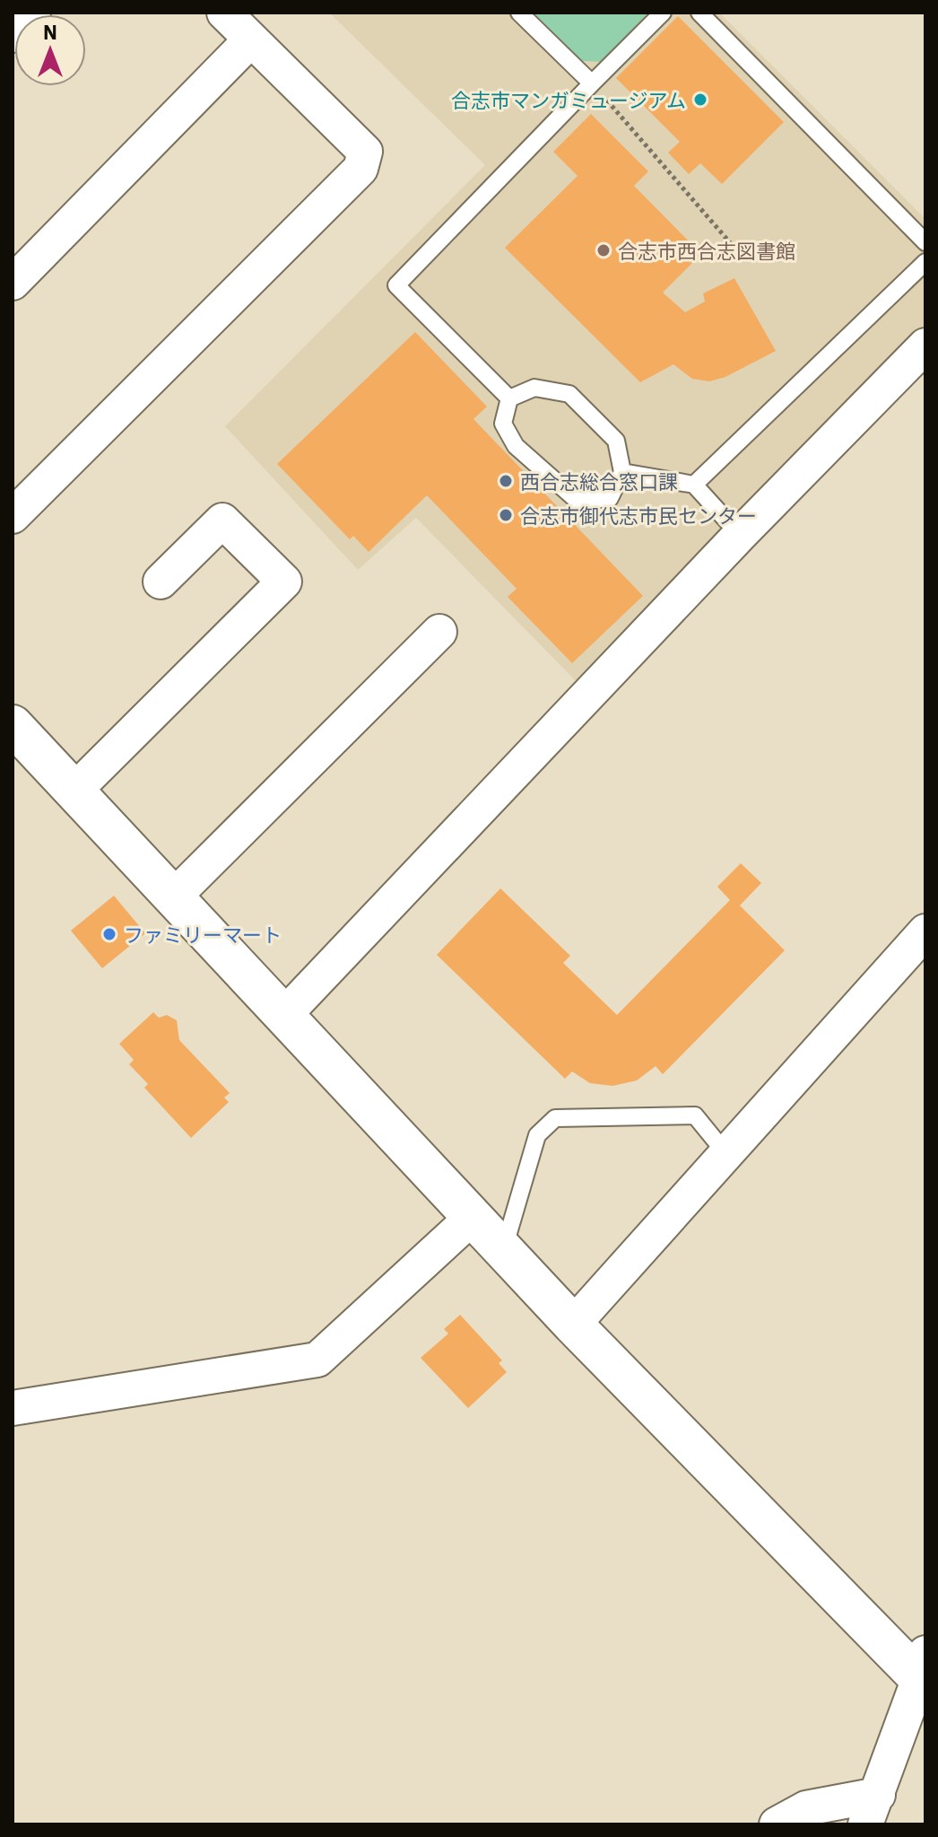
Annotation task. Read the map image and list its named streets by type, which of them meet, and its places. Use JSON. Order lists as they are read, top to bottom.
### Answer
{
  "places": [
    "合志市マンガミュージアム",
    "合志市西合志図書館",
    "西合志総合窓口課",
    "合志市御代志市民センター",
    "ファミリーマート"
  ],
  "north": "top"
}
